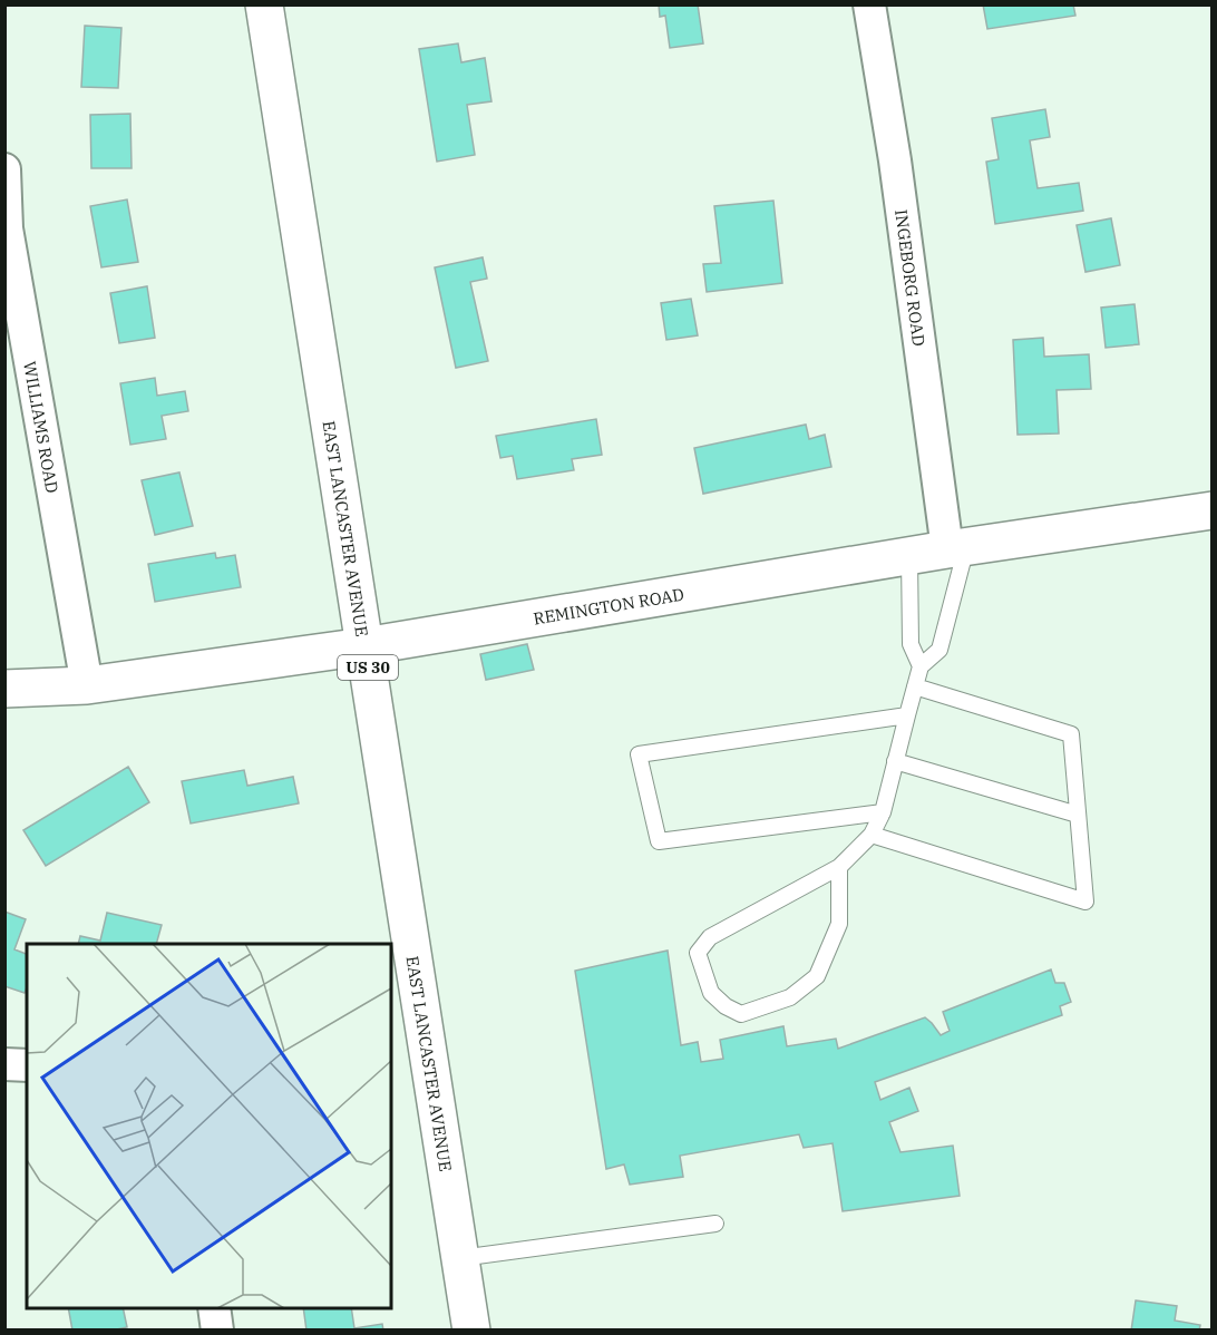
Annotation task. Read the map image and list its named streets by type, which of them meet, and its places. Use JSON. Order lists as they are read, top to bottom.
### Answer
{
  "streets": {
    "main road": ["EAST LANCASTER AVENUE", "REMINGTON ROAD", "US 30"],
    "street": ["INGEBORG ROAD", "WILLIAMS ROAD"]
  },
  "crossings": [
    ["INGEBORG ROAD", "REMINGTON ROAD"],
    ["WILLIAMS ROAD", "REMINGTON ROAD"],
    ["EAST LANCASTER AVENUE", "REMINGTON ROAD"]
  ]
}
